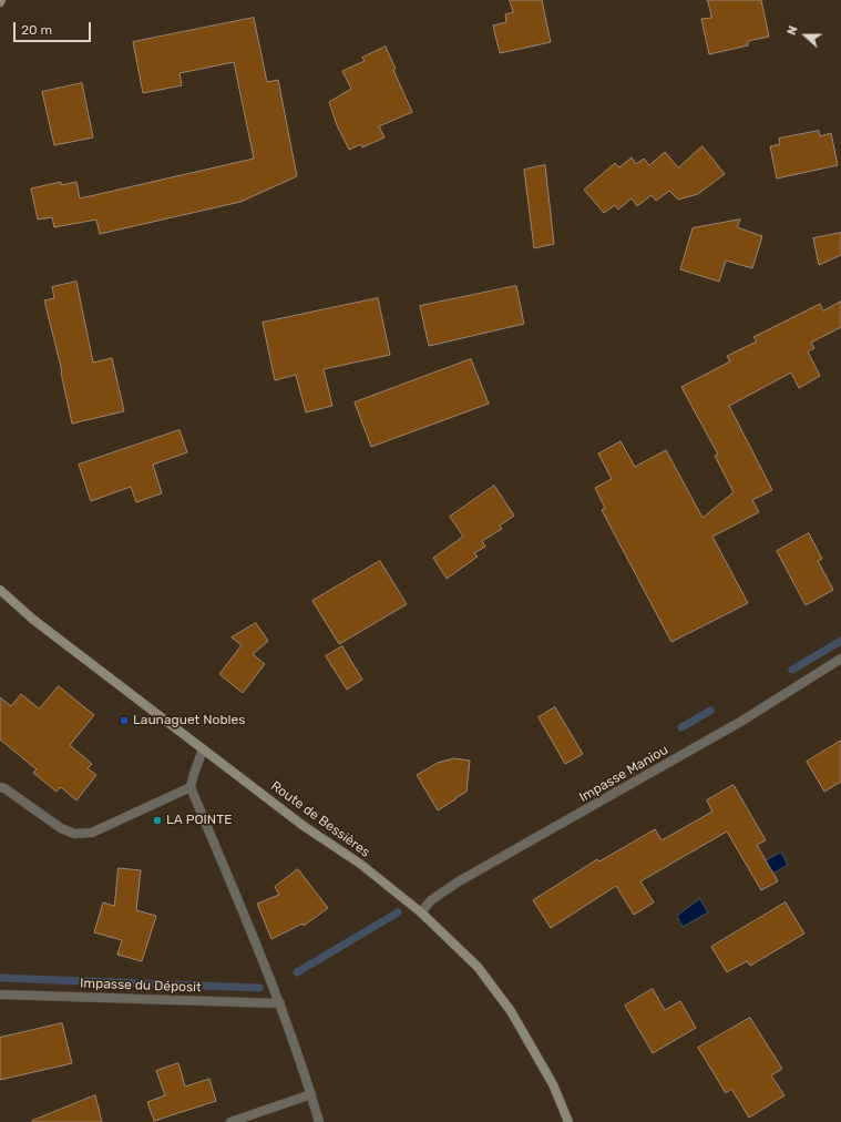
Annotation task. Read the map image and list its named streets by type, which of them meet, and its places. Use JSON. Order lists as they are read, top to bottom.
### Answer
{
  "streets": {
    "main road": ["Route de Bessières"],
    "street": ["Impasse Maniou", "Impasse du Déposit"]
  },
  "crossings": [
    ["Impasse Maniou", "Route de Bessières"]
  ],
  "places": ["Launaguet Nobles", "LA POINTE"],
  "scale_bar": "20 m",
  "north": "left"
}
